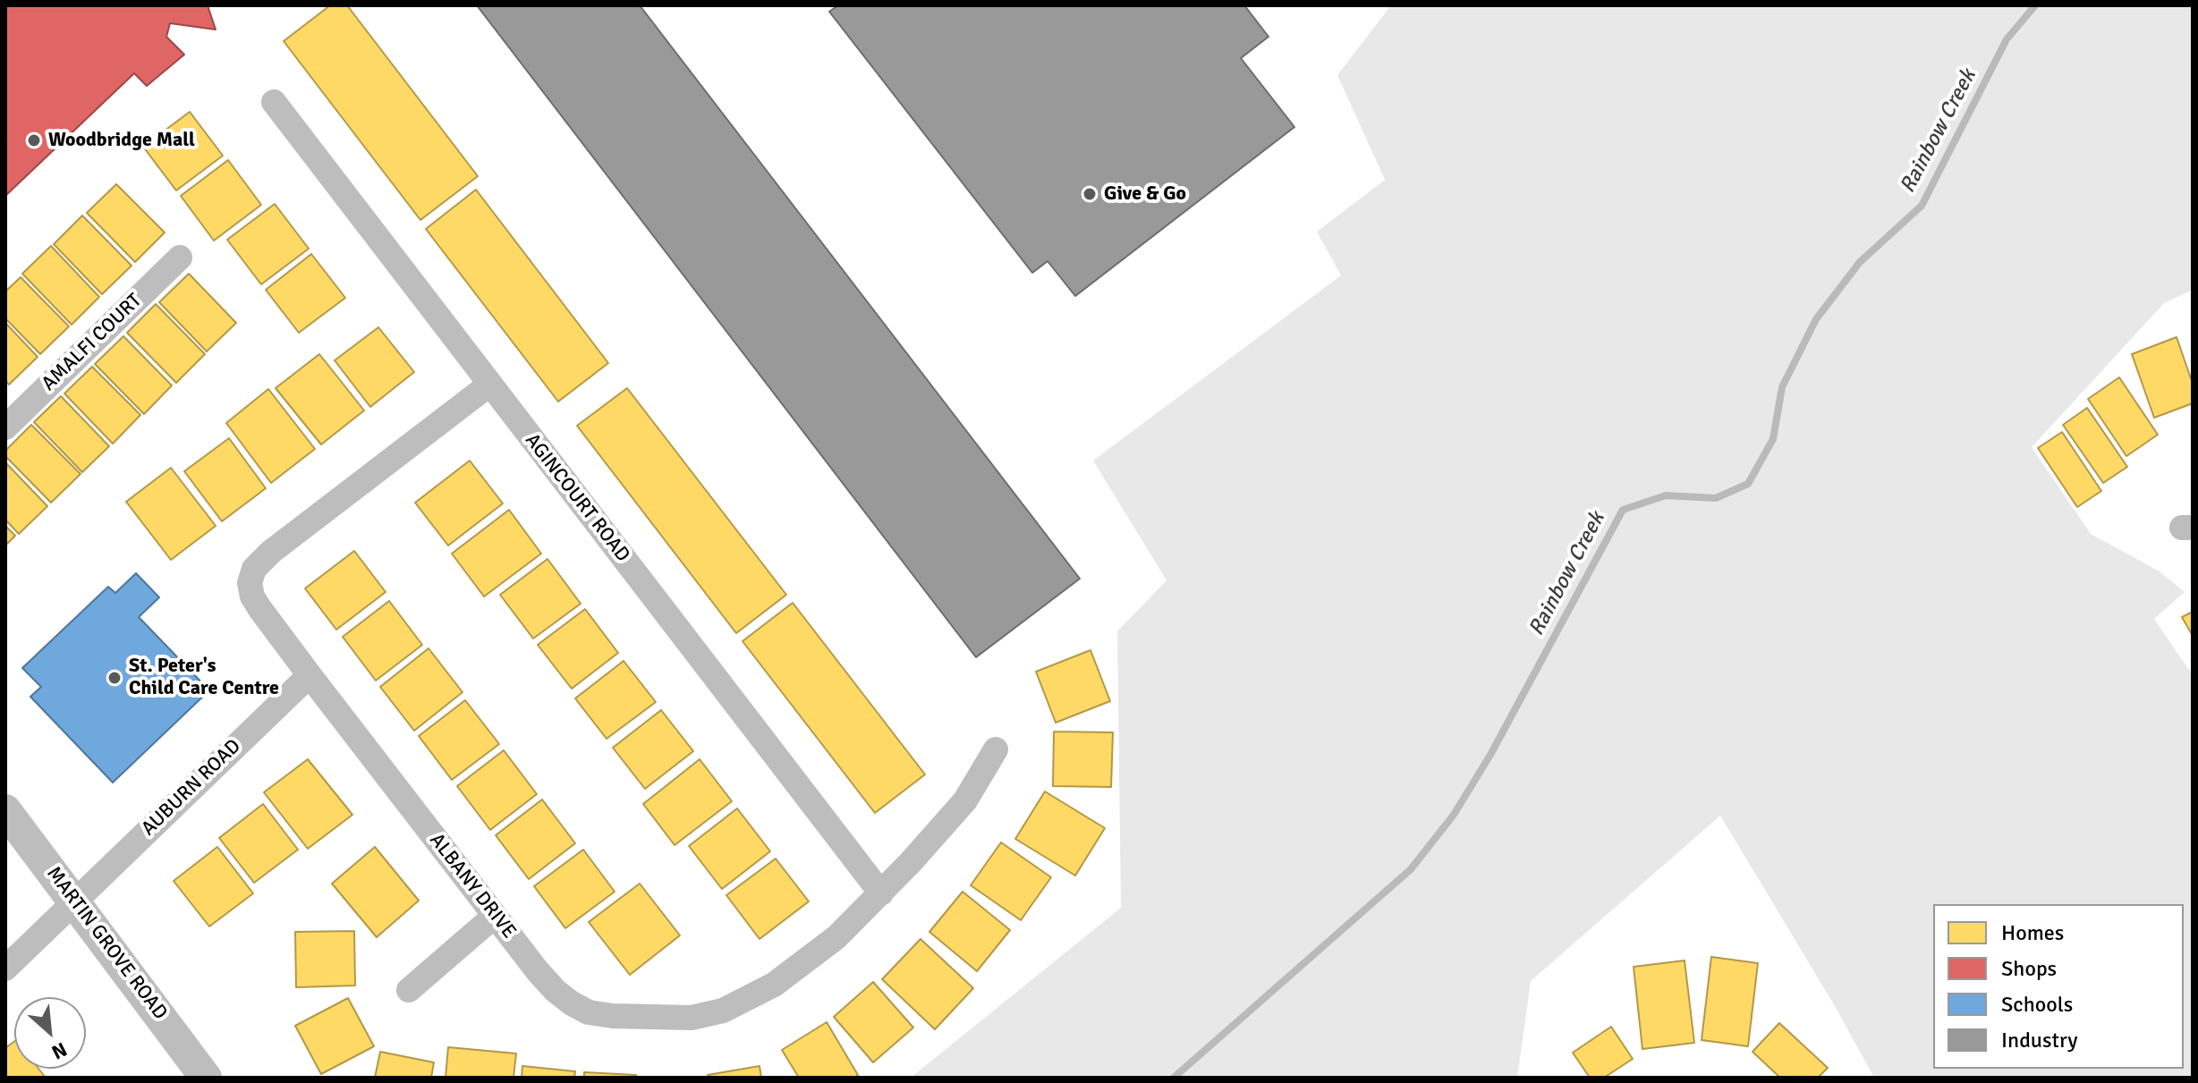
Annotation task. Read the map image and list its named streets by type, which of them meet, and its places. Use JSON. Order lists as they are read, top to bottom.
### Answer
{
  "streets": {
    "street": [
      "AMALFI COURT",
      "AGINCOURT ROAD",
      "AUBURN ROAD",
      "ALBANY DRIVE",
      "MARTIN GROVE ROAD"
    ]
  },
  "crossings": [
    ["AGINCOURT ROAD", "ALBANY DRIVE"],
    ["AUBURN ROAD", "ALBANY DRIVE"],
    ["AUBURN ROAD", "MARTIN GROVE ROAD"]
  ],
  "water": ["Rainbow Creek"],
  "places": ["Woodbridge Mall", "Give & Go", "St. Peter's Child Care Centre"],
  "legend": [
    "Homes",
    "Shops",
    "Schools",
    "Industry"
  ],
  "north": "bottom right"
}
